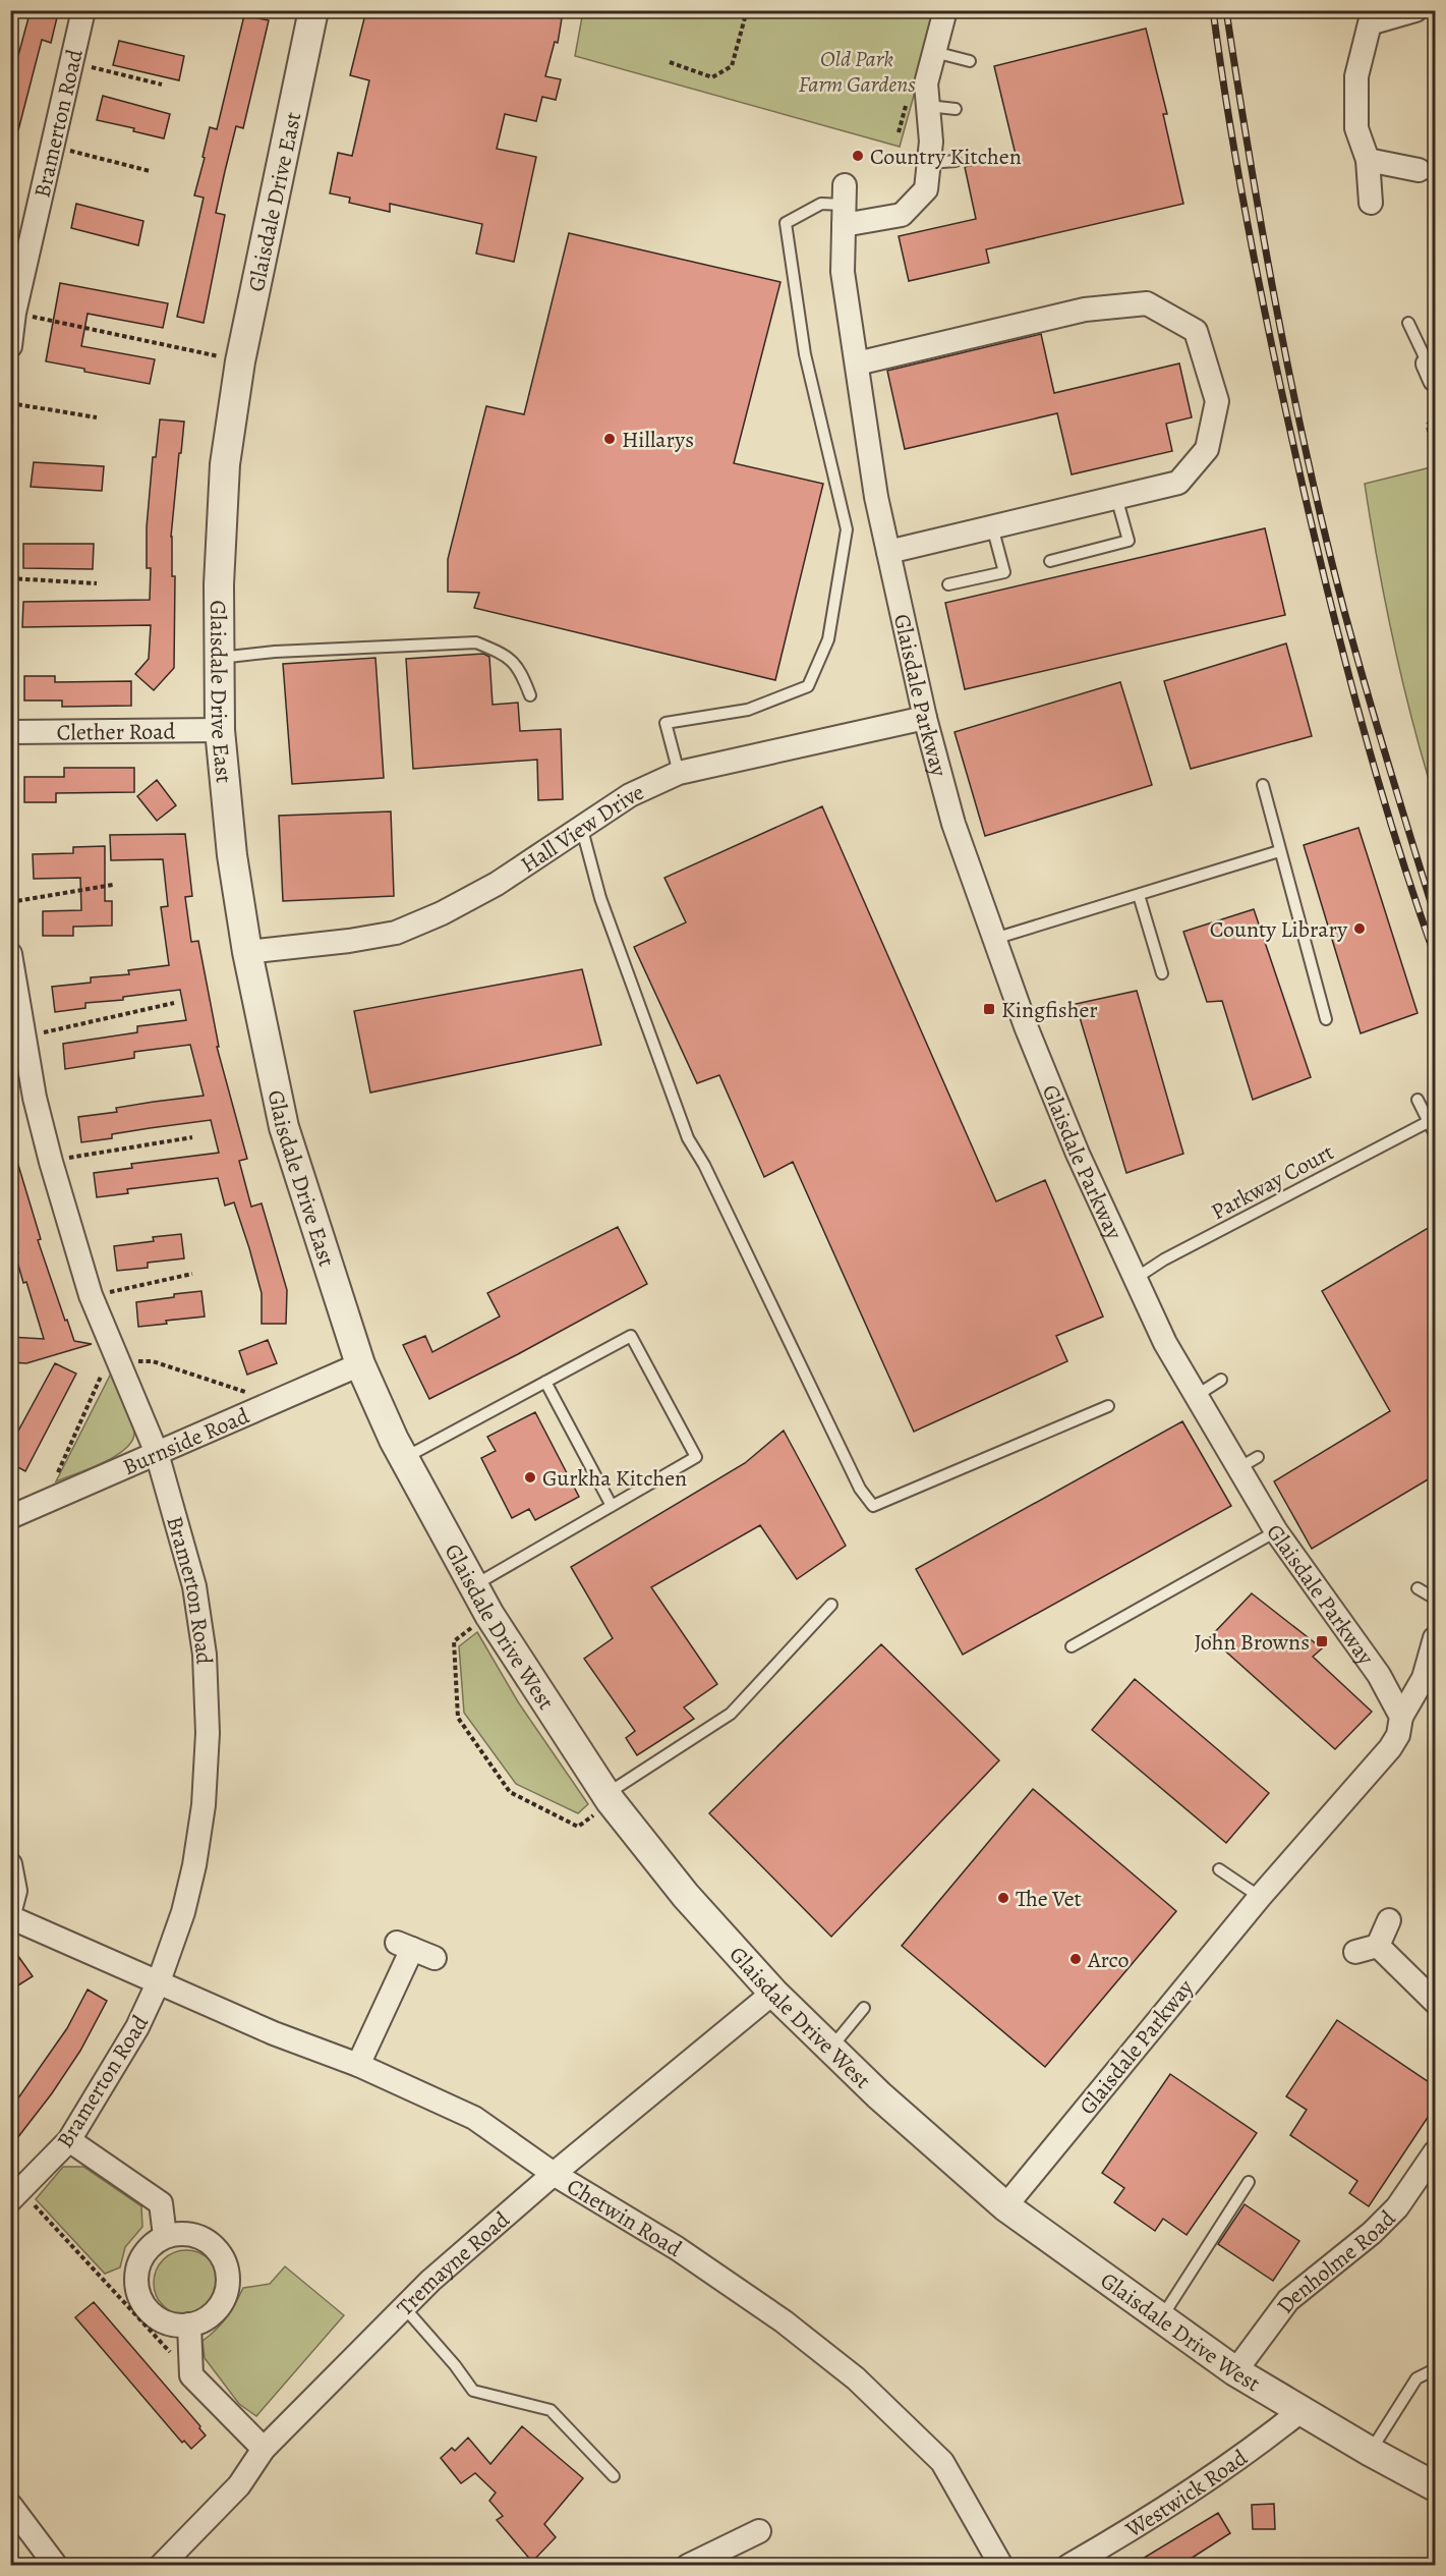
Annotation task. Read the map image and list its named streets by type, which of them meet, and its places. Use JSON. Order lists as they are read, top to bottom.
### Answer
{
  "streets": {
    "street": [
      "Bramerton Road",
      "Glaisdale Drive East",
      "Glaisdale Parkway",
      "Clether Road",
      "Hall View Drive",
      "Burnside Road",
      "Glaisdale Drive West",
      "Chetwin Road",
      "Denholme Road",
      "Tremayne Road",
      "Westwick Road"
    ],
    "lane": ["Parkway Court"]
  },
  "crossings": [
    ["Bramerton Road", "Burnside Road"],
    ["Bramerton Road", "Chetwin Road"],
    ["Glaisdale Drive East", "Clether Road"],
    ["Glaisdale Drive East", "Hall View Drive"],
    ["Glaisdale Drive East", "Burnside Road"],
    ["Glaisdale Drive East", "Glaisdale Drive West"],
    ["Glaisdale Parkway", "Hall View Drive"],
    ["Glaisdale Parkway", "Parkway Court"],
    ["Glaisdale Parkway", "Glaisdale Drive West"],
    ["Burnside Road", "Glaisdale Drive West"],
    ["Glaisdale Drive West", "Denholme Road"],
    ["Glaisdale Drive West", "Tremayne Road"],
    ["Glaisdale Drive West", "Westwick Road"],
    ["Chetwin Road", "Tremayne Road"]
  ],
  "parks": ["Old Park Farm Gardens"],
  "places": {
    "other": [
      "Country Kitchen",
      "Hillarys",
      "County Library",
      "Gurkha Kitchen",
      "The Vet",
      "Arco"
    ],
    "transit": ["Kingfisher", "John Browns"]
  }
}
